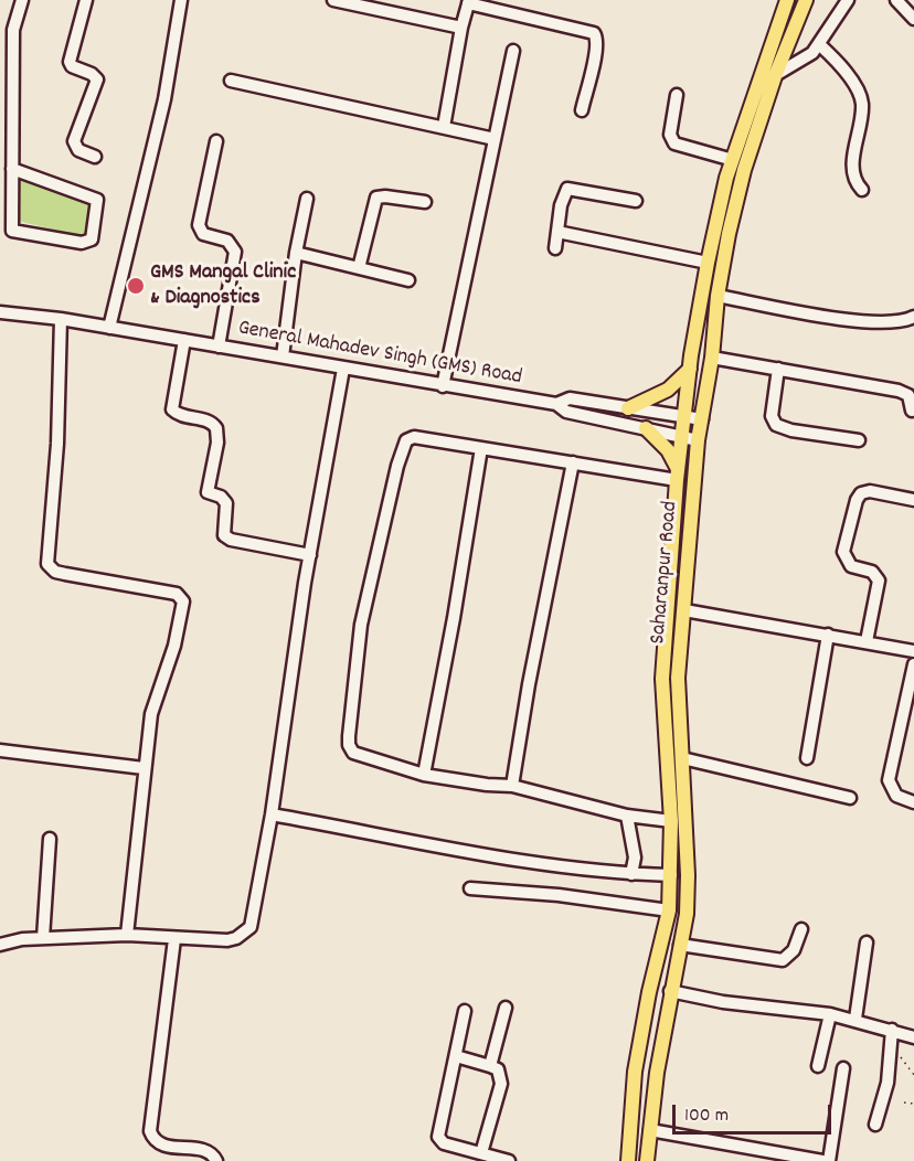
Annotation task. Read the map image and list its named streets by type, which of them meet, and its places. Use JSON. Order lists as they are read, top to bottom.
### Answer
{
  "streets": {
    "main road": ["Saharanpur Road"],
    "street": ["General Mahadev Singh (GMS) Road"]
  },
  "crossings": [
    ["General Mahadev Singh (GMS) Road", "Saharanpur Road"]
  ],
  "places": ["GMS Mangal Clinic & Diagnostics"],
  "scale_bar": "100 m"
}
